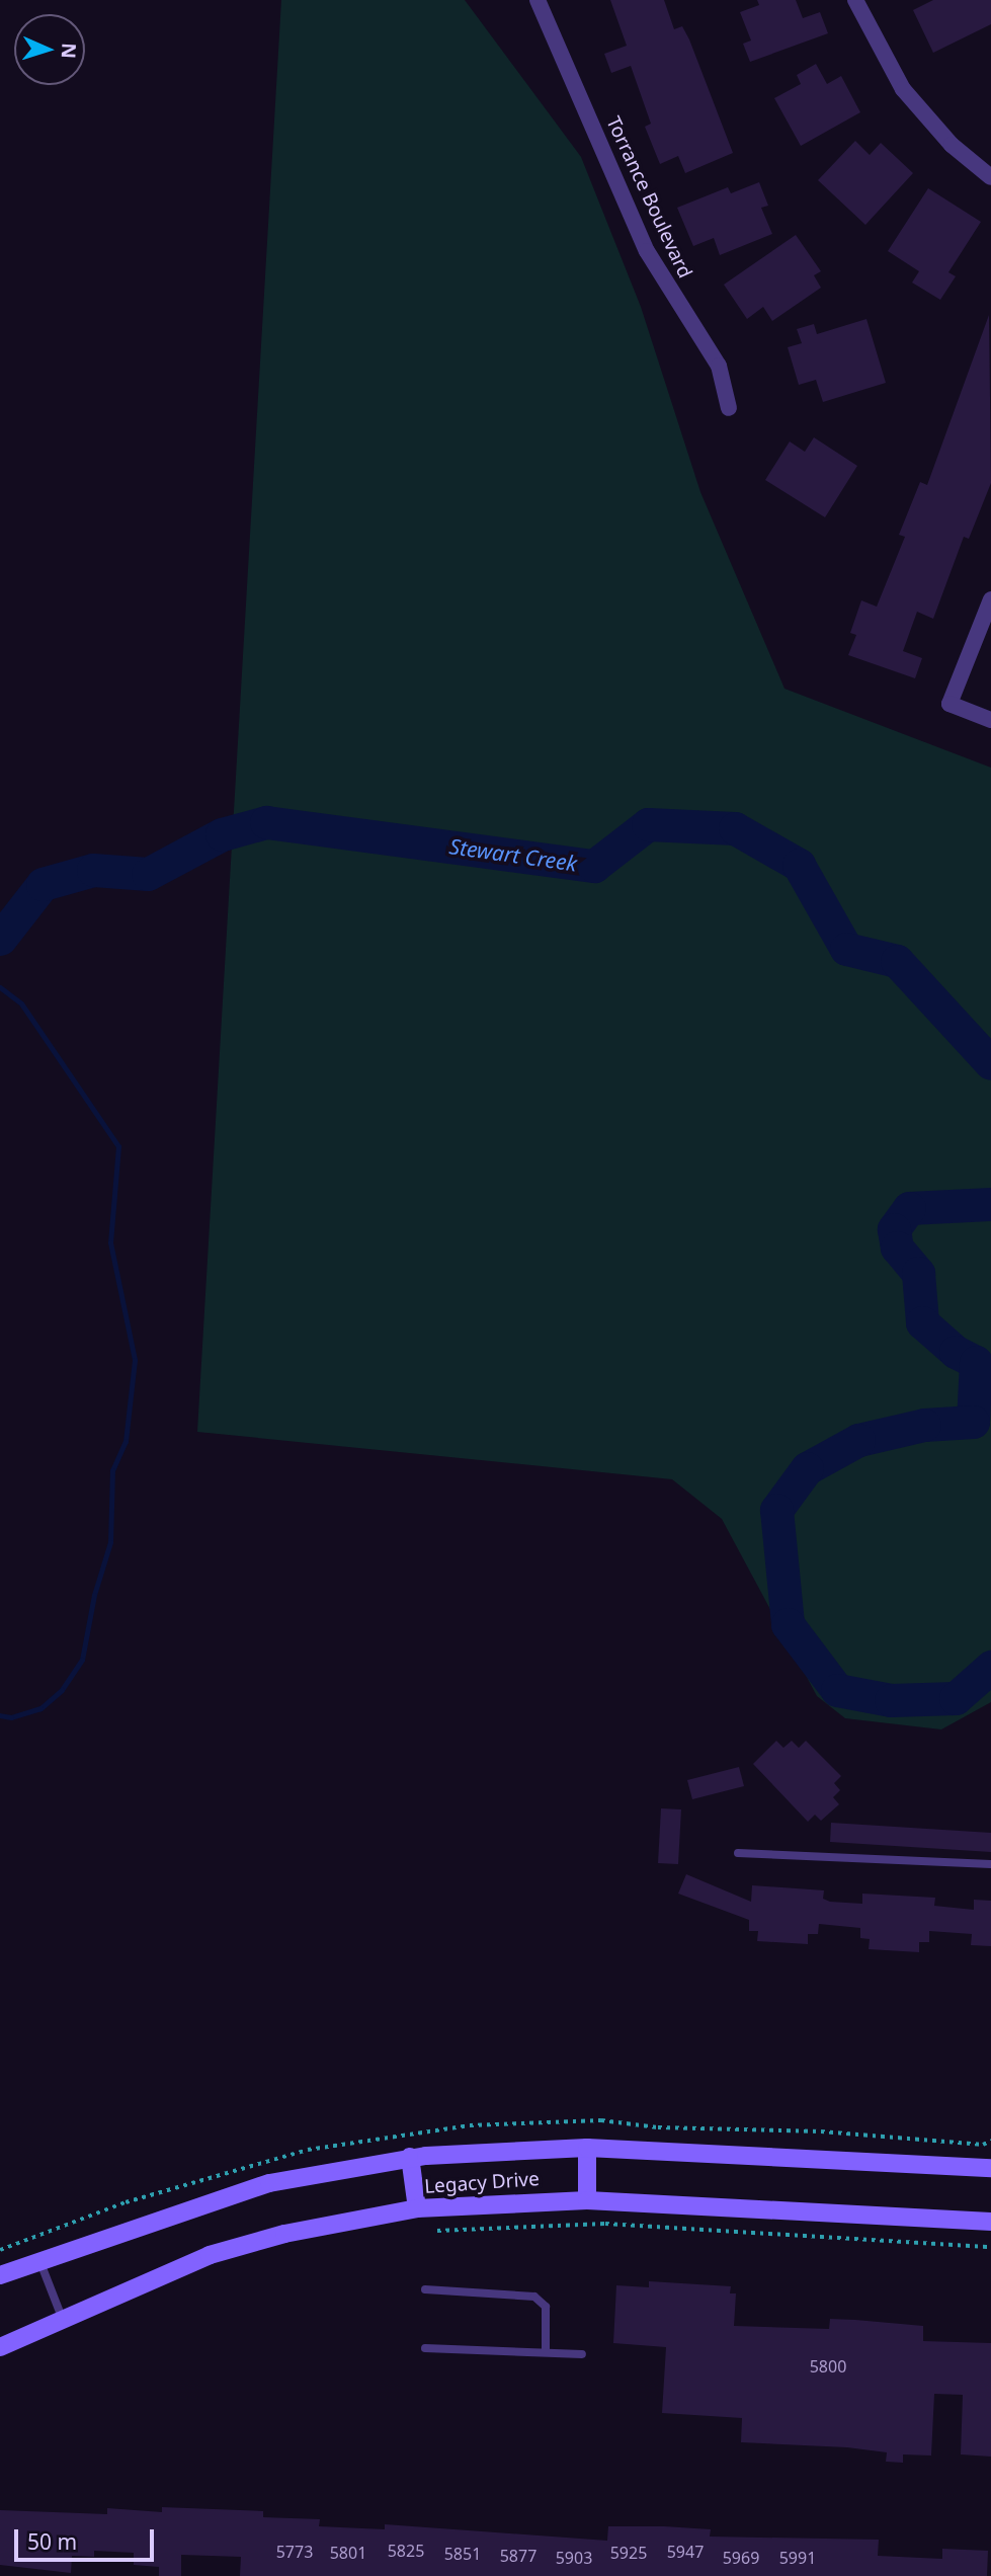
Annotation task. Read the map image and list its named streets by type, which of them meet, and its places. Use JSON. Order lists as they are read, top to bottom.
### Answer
{
  "streets": {
    "main road": ["Legacy Drive"],
    "street": ["Torrance Boulevard"]
  },
  "water": ["Stewart Creek"],
  "house_numbers": [
    "5800",
    "5825",
    "5773",
    "5947",
    "5801",
    "5925",
    "5851",
    "5877",
    "5903",
    "5969",
    "5991"
  ],
  "scale_bar": "50 m",
  "north": "right"
}
